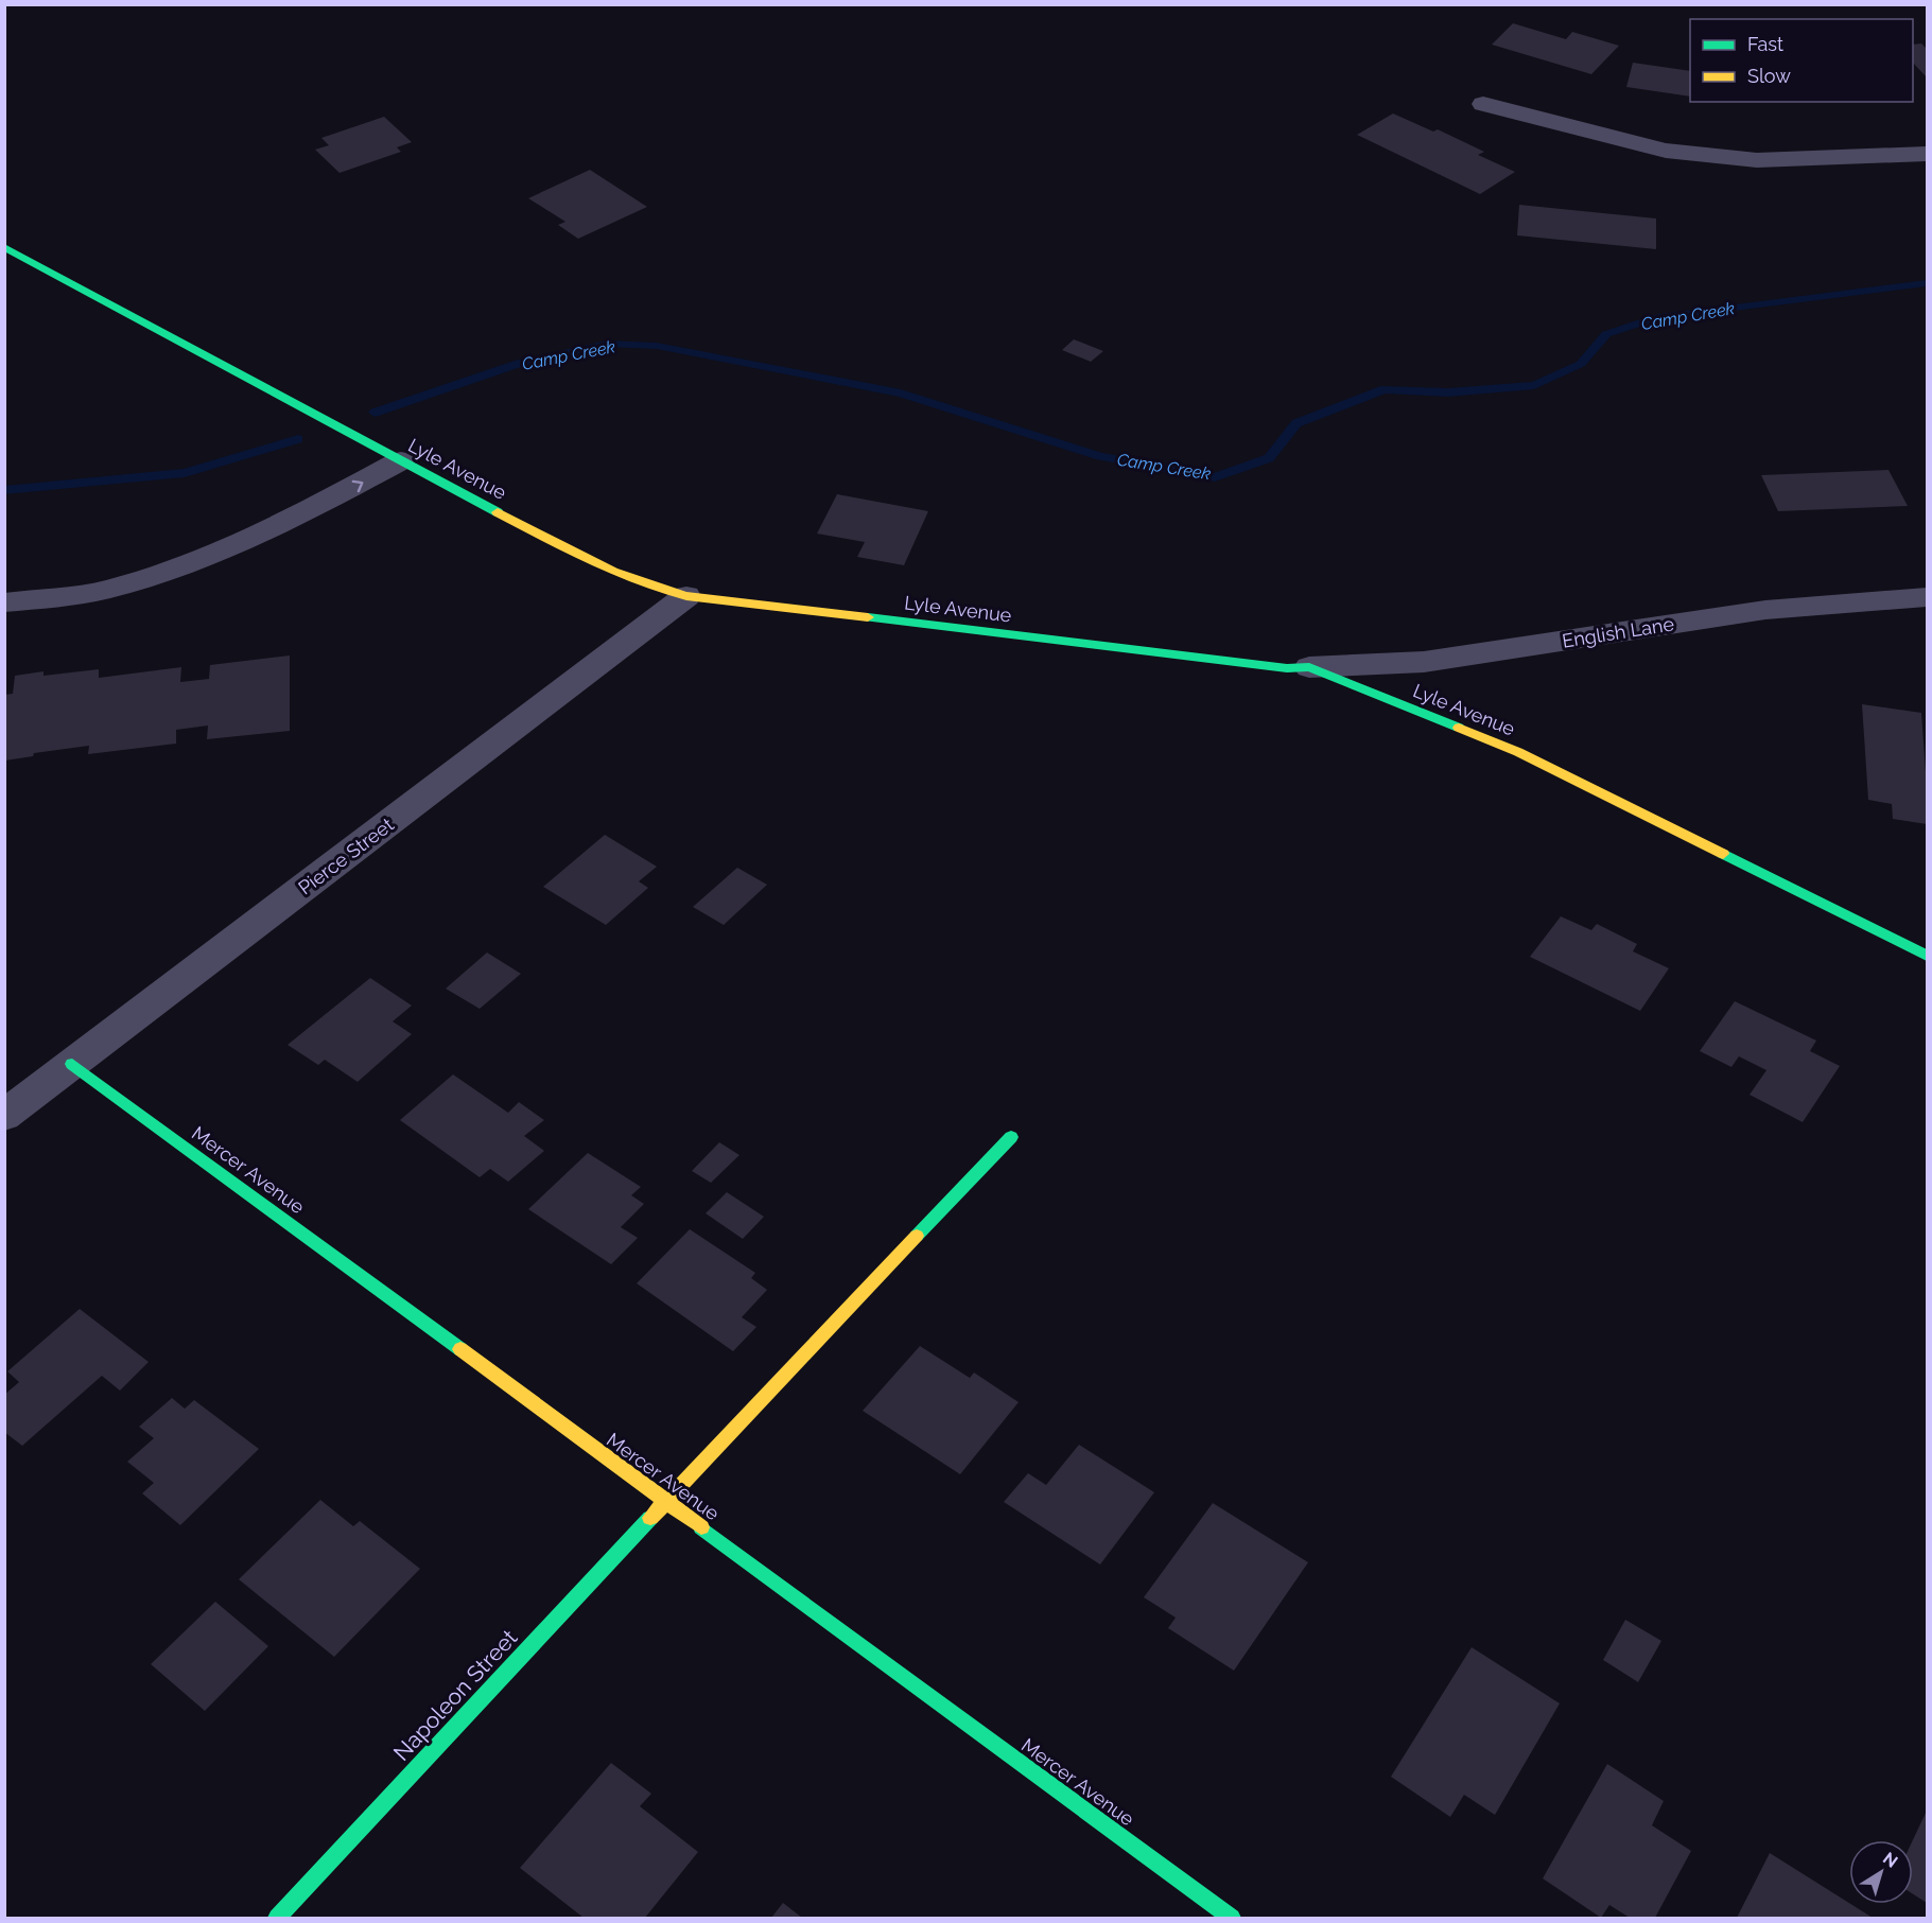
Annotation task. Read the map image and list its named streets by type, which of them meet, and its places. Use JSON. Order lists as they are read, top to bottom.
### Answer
{
  "streets": {
    "street": [
      "Lyle Avenue",
      "English Lane",
      "Pierce Street",
      "Mercer Avenue",
      "Napoleon Street"
    ]
  },
  "crossings": [
    ["Lyle Avenue", "English Lane"],
    ["Lyle Avenue", "Pierce Street"],
    ["Pierce Street", "Mercer Avenue"],
    ["Mercer Avenue", "Napoleon Street"]
  ],
  "water": ["Camp Creek"],
  "legend": ["Fast", "Slow"],
  "north": "top right"
}
